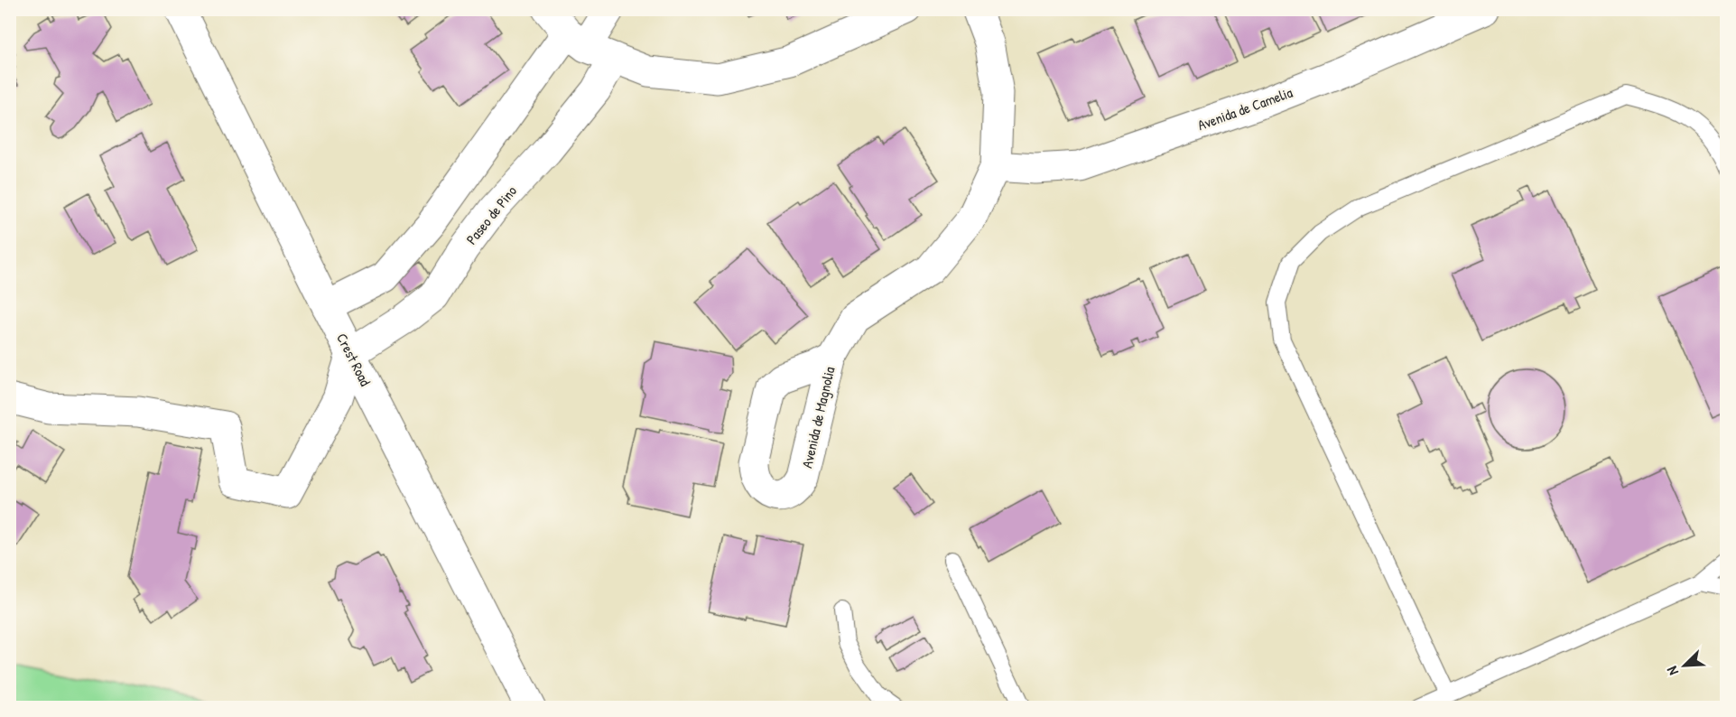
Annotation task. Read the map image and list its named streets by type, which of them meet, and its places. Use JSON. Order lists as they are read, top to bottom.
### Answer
{
  "streets": {
    "street": [
      "Avenida de Camelia",
      "Paseo de Pino",
      "Crest Road",
      "Avenida de Magnolia"
    ]
  },
  "crossings": [
    ["Avenida de Camelia", "Avenida de Magnolia"],
    ["Paseo de Pino", "Crest Road"]
  ],
  "north": "bottom left"
}
